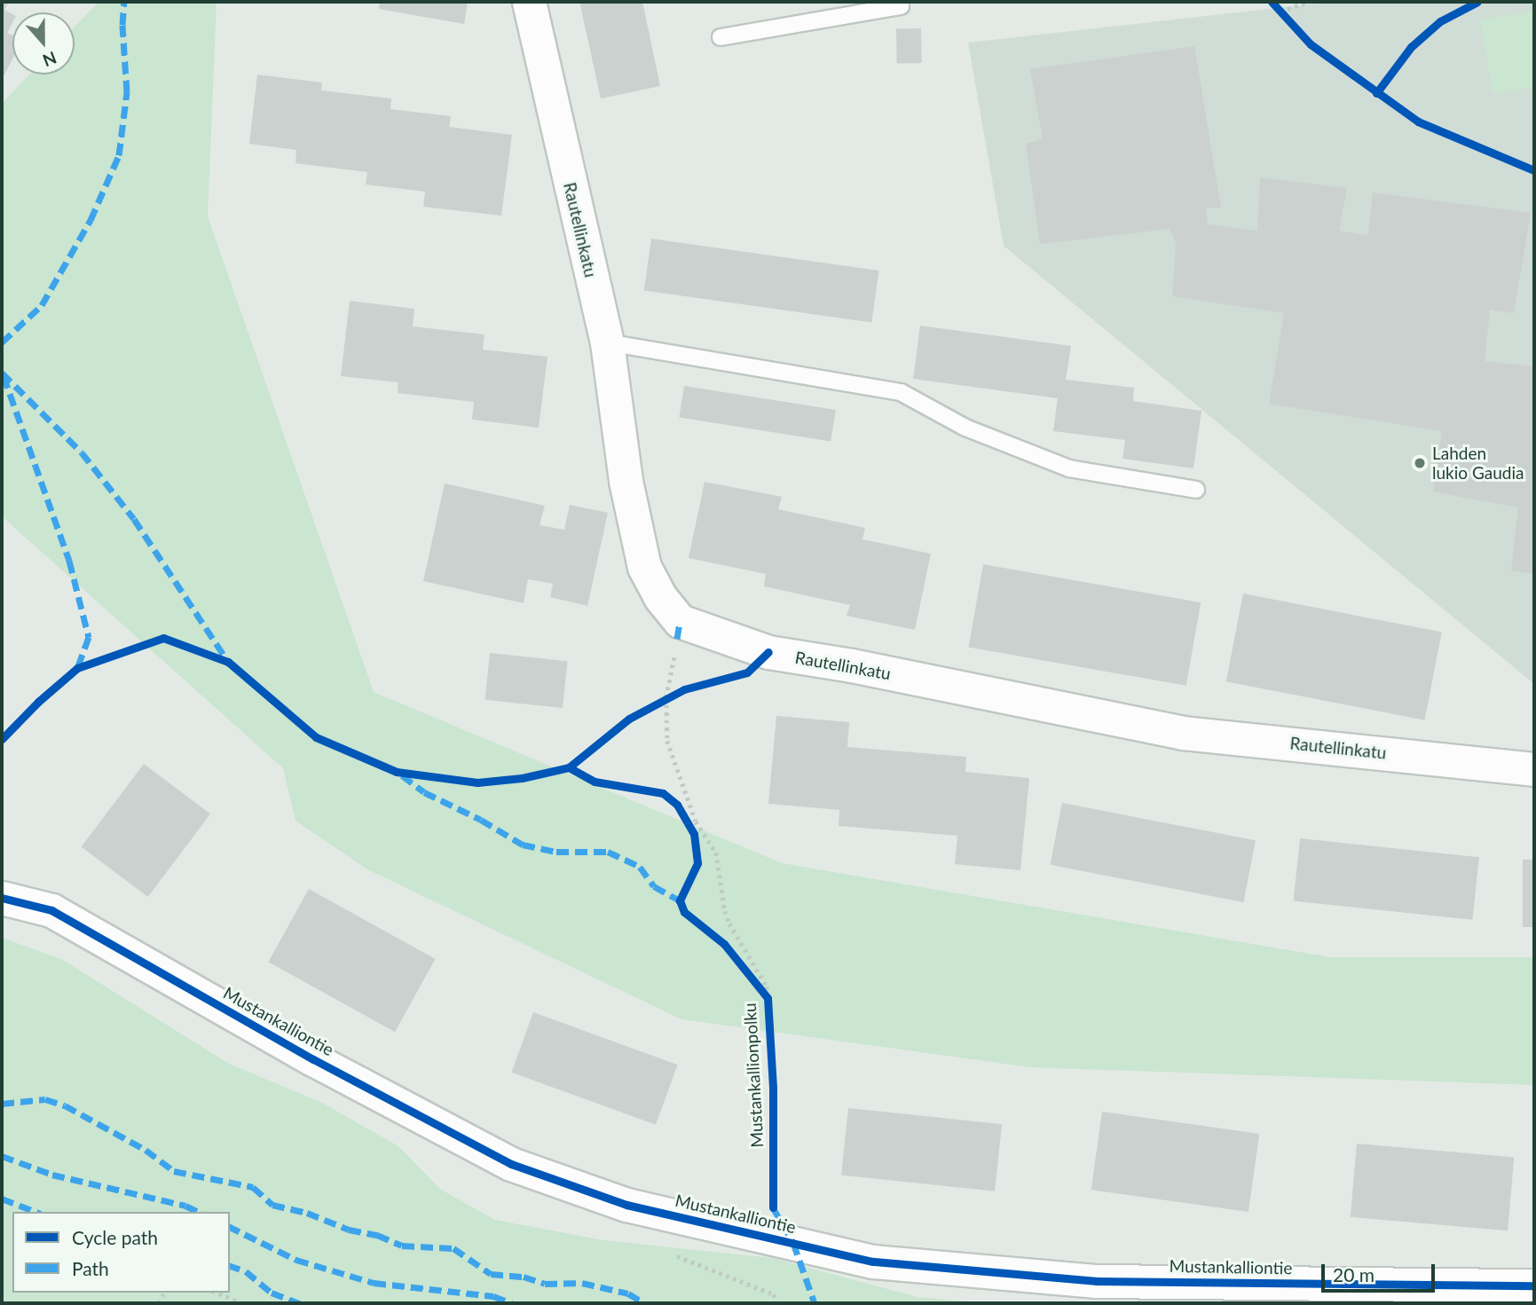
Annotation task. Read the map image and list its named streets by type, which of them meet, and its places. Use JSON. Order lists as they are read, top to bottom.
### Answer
{
  "streets": {
    "street": ["Rautellinkatu", "Mustankalliontie"],
    "cycle path": ["Mustankallionpolku"]
  },
  "places": ["Lahden lukio Gaudia"],
  "legend": ["Cycle path", "Path"],
  "scale_bar": "20 m",
  "north": "bottom"
}
